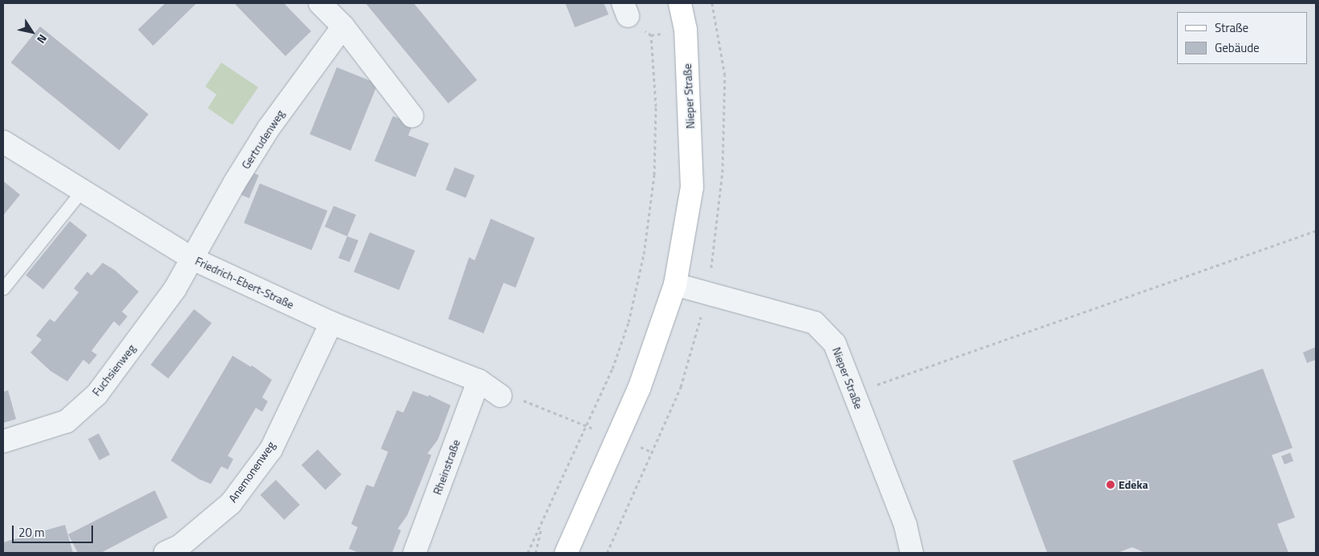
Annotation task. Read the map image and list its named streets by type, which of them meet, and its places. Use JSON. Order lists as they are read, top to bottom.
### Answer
{
  "streets": {
    "street": [
      "Nieper Straße",
      "Gertrudenweg",
      "Friedrich-Ebert-Straße",
      "Fuchsienweg",
      "Rheinstraße",
      "Anemonenweg"
    ]
  },
  "crossings": [
    ["Gertrudenweg", "Friedrich-Ebert-Straße"],
    ["Gertrudenweg", "Fuchsienweg"],
    ["Friedrich-Ebert-Straße", "Fuchsienweg"],
    ["Friedrich-Ebert-Straße", "Rheinstraße"],
    ["Friedrich-Ebert-Straße", "Anemonenweg"]
  ],
  "places": ["Edeka"],
  "legend": ["Straße", "Gebäude"],
  "scale_bar": "20 m",
  "north": "bottom right"
}
